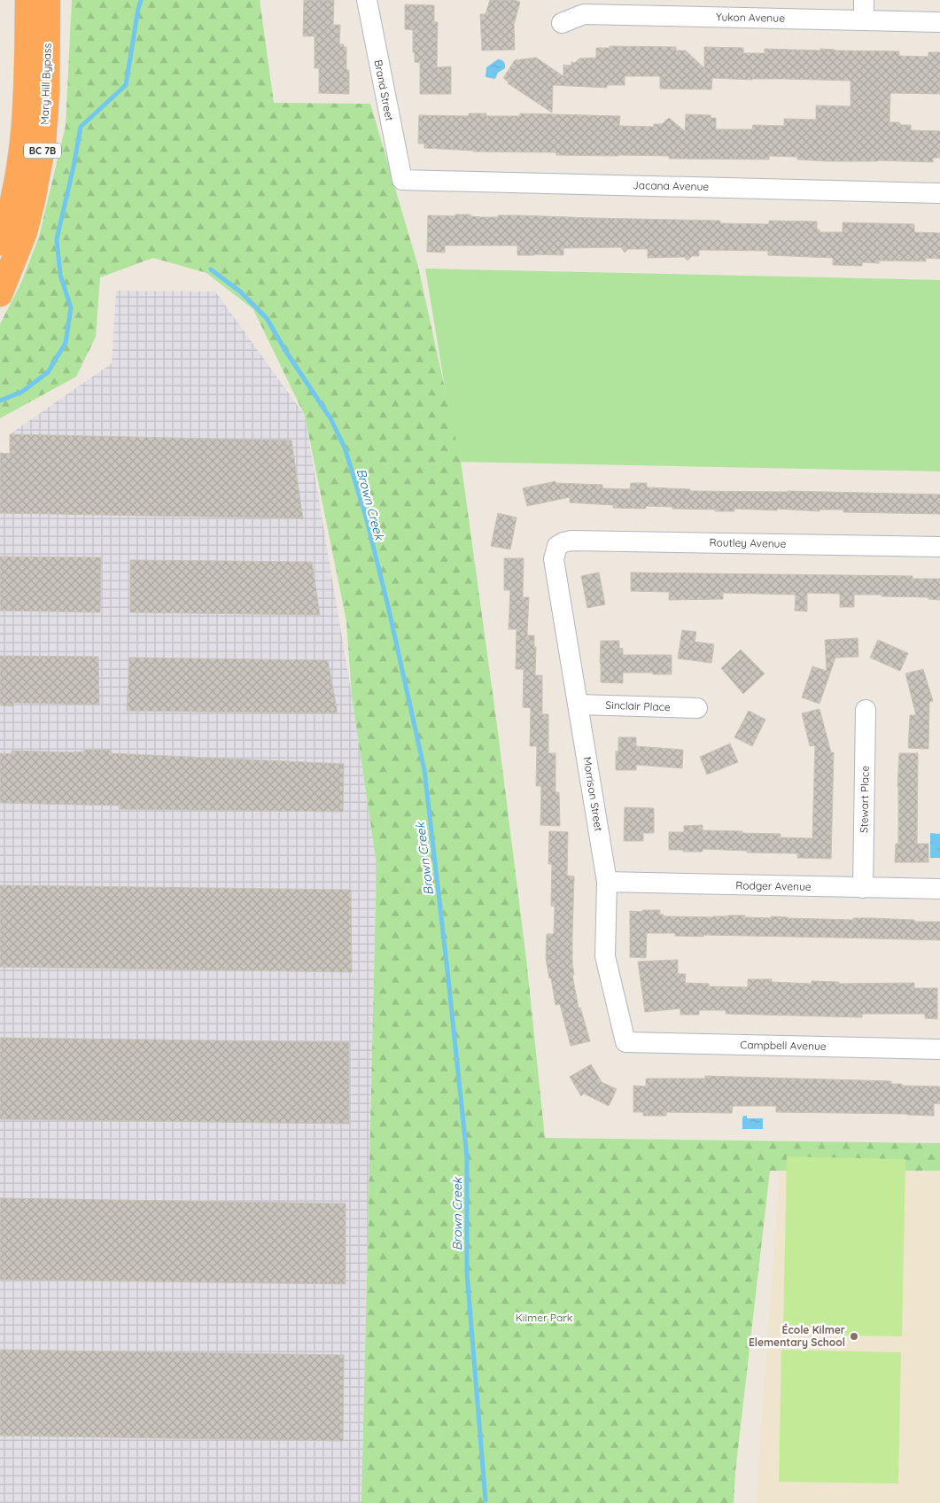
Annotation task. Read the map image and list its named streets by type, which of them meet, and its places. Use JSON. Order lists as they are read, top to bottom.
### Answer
{
  "streets": {
    "highway": ["Mary Hill Bypass", "BC 7B"],
    "street": [
      "Yukon Avenue",
      "Brand Street",
      "Jacana Avenue",
      "Routley Avenue",
      "Sinclair Place",
      "Morrison Street",
      "Stewart Place",
      "Rodger Avenue",
      "Campbell Avenue"
    ]
  },
  "crossings": [
    ["Brand Street", "Jacana Avenue"],
    ["Routley Avenue", "Morrison Street"],
    ["Sinclair Place", "Morrison Street"],
    ["Morrison Street", "Rodger Avenue"],
    ["Morrison Street", "Campbell Avenue"],
    ["Stewart Place", "Rodger Avenue"]
  ],
  "water": ["Brown Creek"],
  "parks": ["Kilmer Park"],
  "places": ["École Kilmer Elementary School"]
}
